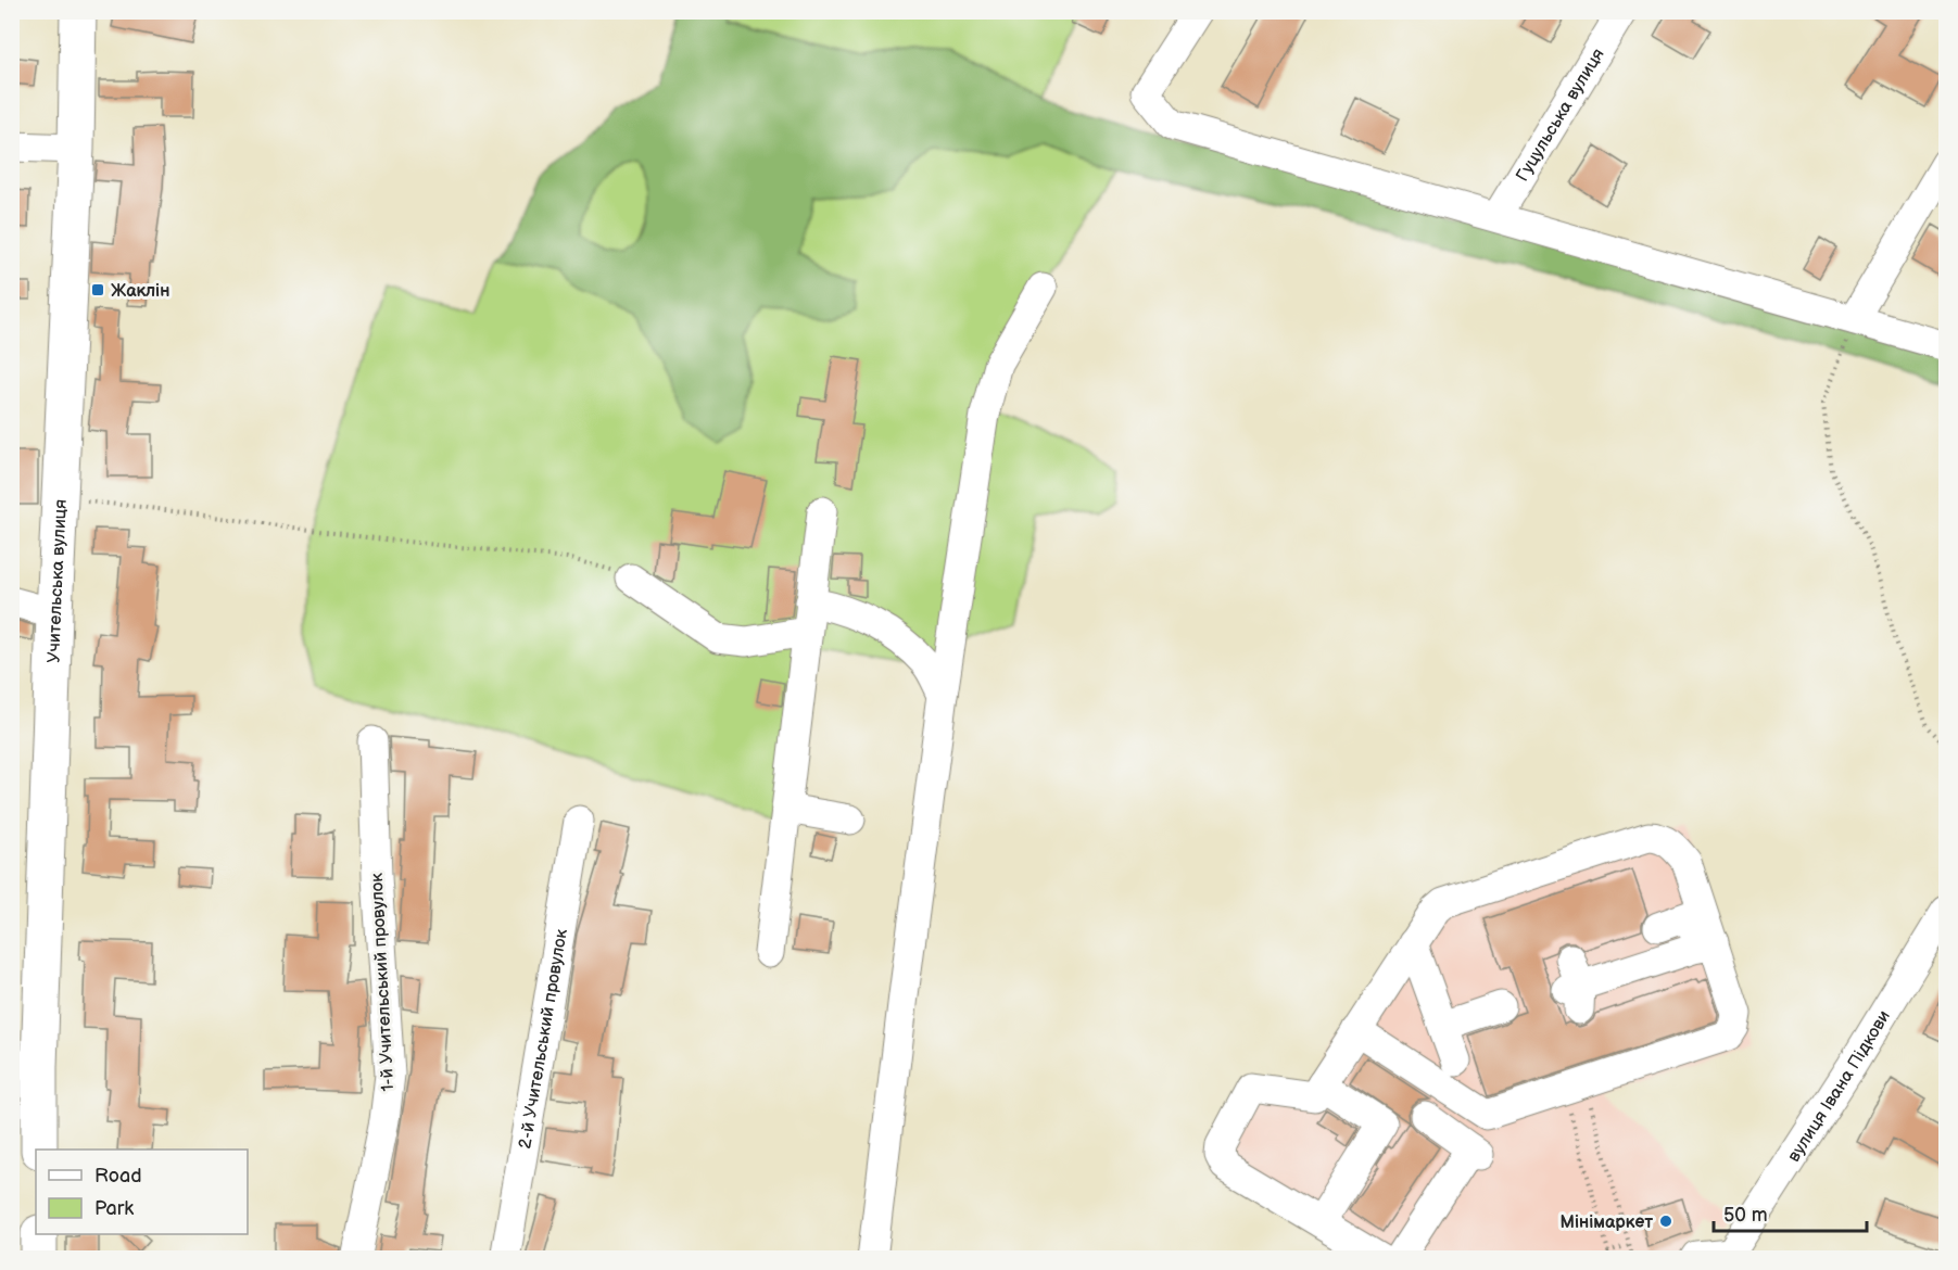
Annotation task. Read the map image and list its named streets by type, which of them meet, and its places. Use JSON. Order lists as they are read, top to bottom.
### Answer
{
  "streets": {
    "main road": ["Учительська вулиця"],
    "street": [
      "Гуцульська вулиця",
      "1-й Учительський провулок",
      "2-й Учительський провулок",
      "вулиця Івана Підкови"
    ]
  },
  "places": {
    "transit": ["Жаклін"],
    "other": ["Мінімаркет"]
  },
  "legend": ["Road", "Park"],
  "scale_bar": "50 m"
}
